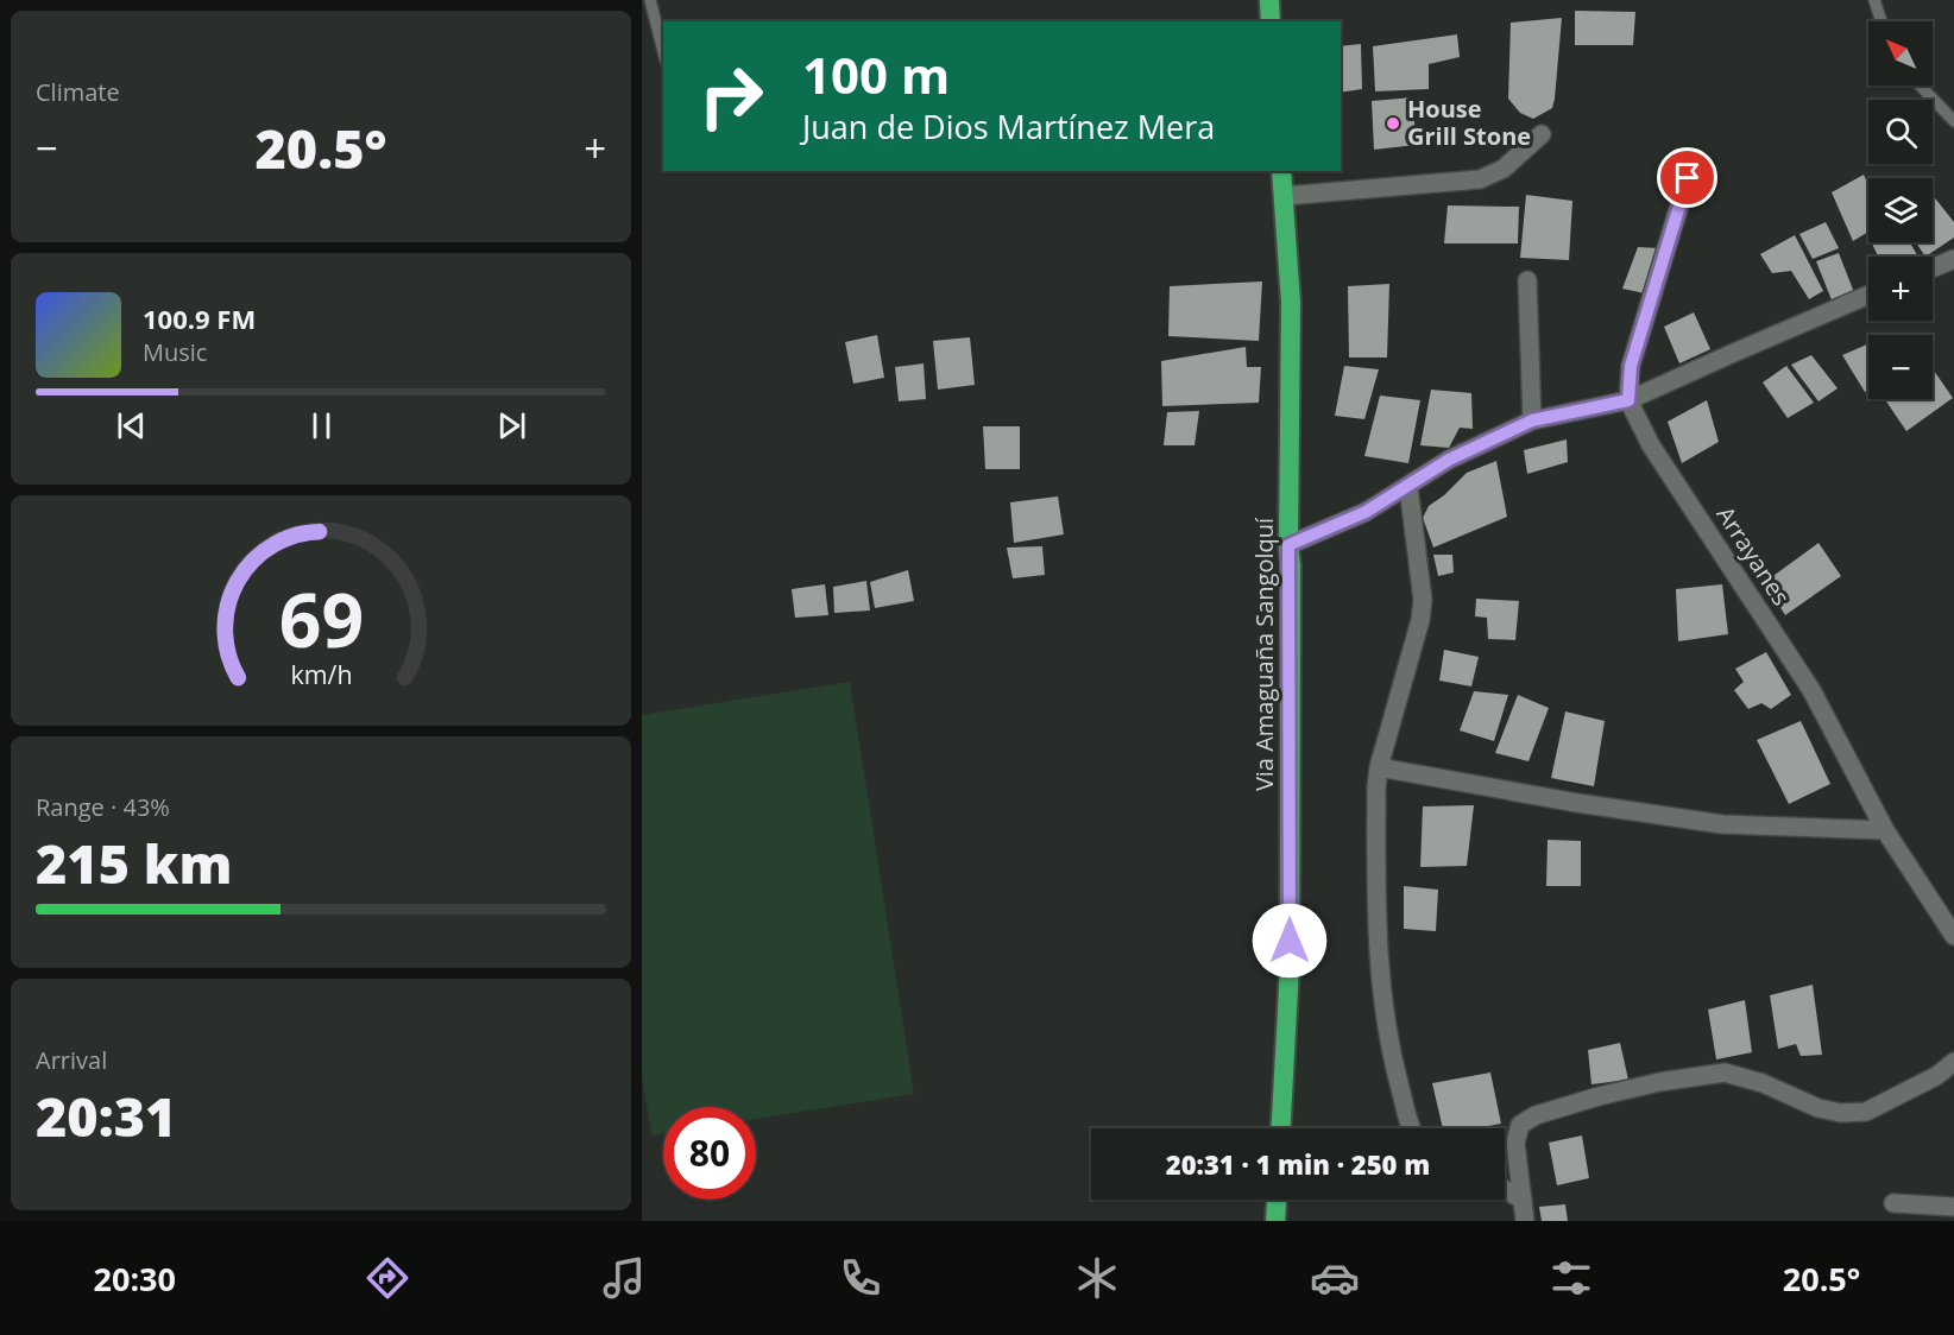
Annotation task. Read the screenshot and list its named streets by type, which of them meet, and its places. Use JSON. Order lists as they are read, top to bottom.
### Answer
{
  "streets": {
    "highway": ["Via Amaguaña Sangolquí"],
    "street": ["Arrayanes"]
  },
  "places": ["House Grill Stone"],
  "north": "top left",
  "page": {
    "tile": [
      "Climate",
      ["Range · 43%", "215 km"],
      ["Arrival", "20:31"]
    ],
    "map_buttons": ["+", "−"],
    "turn": ["100 m", "Juan de Dios Martínez Mera"],
    "heat": ["−", "20.5°", "+"],
    "song": ["100.9 FM", "Music"],
    "limit": "80",
    "trip": "20:31 · 1 min · 250 m",
    "tabs": ["20:30", "20.5°"],
    "gauge": ["69", "km/h"]
  }
}
